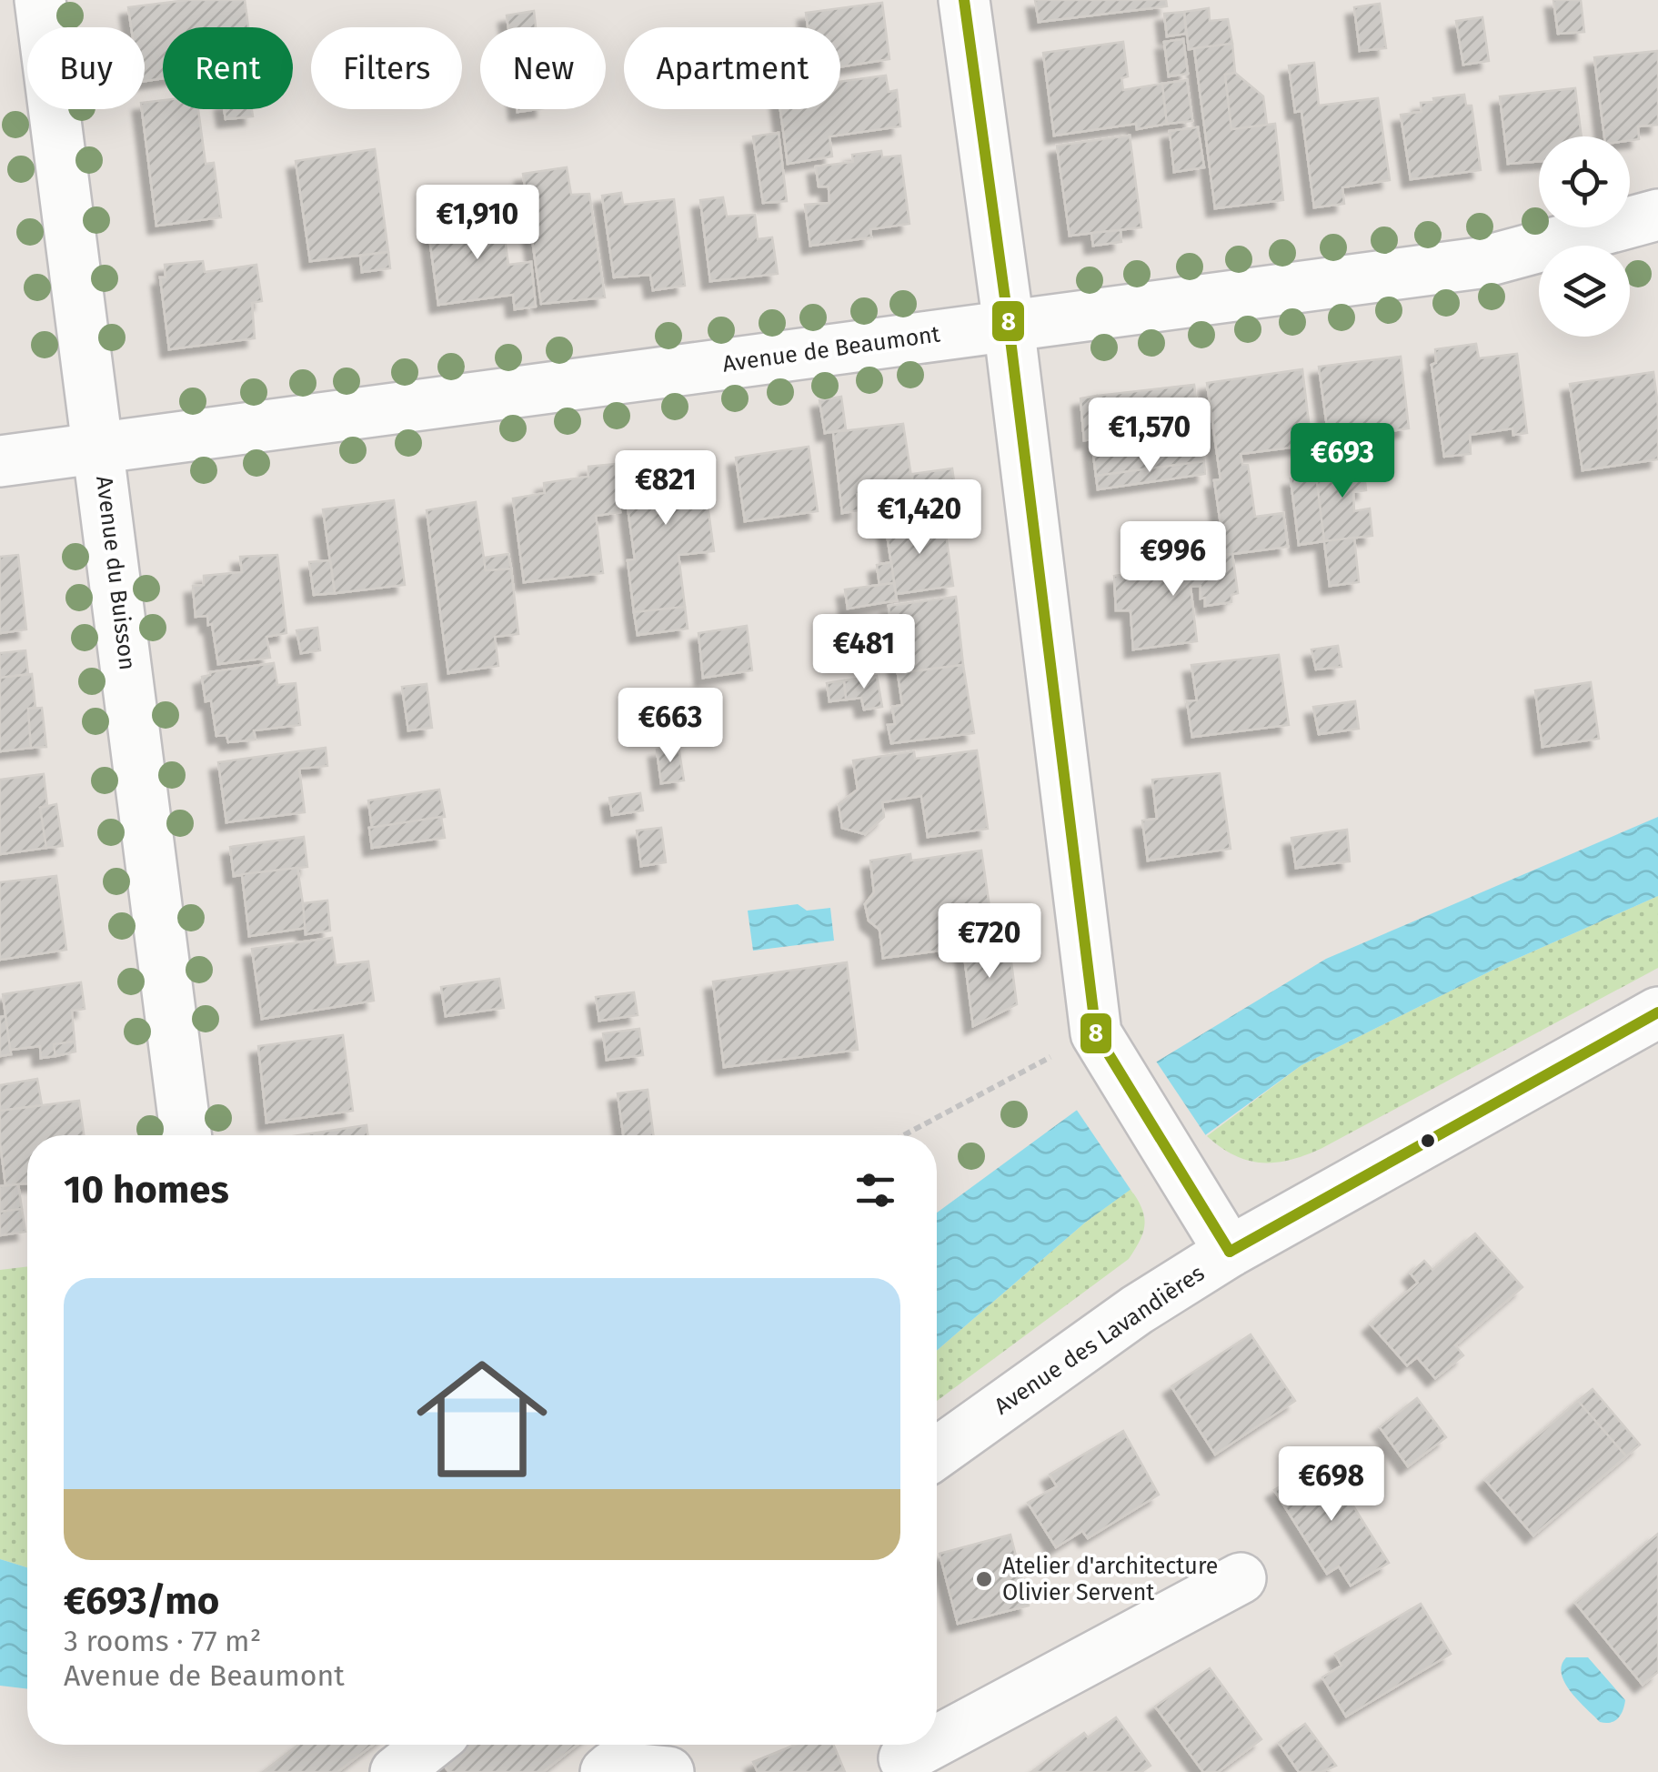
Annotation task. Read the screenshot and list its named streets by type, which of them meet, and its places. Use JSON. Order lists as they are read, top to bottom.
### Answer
{
  "streets": {
    "street": ["Avenue de Beaumont", "Avenue du Buisson", "Avenue des Lavandières"]
  },
  "crossings": [
    ["Avenue de Beaumont", "Avenue du Buisson"]
  ],
  "places": ["Atelier d'architecture Olivier Servent"],
  "lines": ["transit line 8"],
  "page": {
    "chip": [
      "Buy",
      "Rent",
      "Filters",
      "New",
      "Apartment"
    ],
    "price": [
      "€1,910",
      "€1,570",
      "€693",
      "€821",
      "€1,420",
      "€996",
      "€481",
      "€663",
      "€720",
      "€698"
    ],
    "heading": "10 homes",
    "list": [
      {
        "name": "€693/mo",
        "note": "3 rooms · 77 m² · Avenue de Beaumont"
      }
    ]
  }
}
